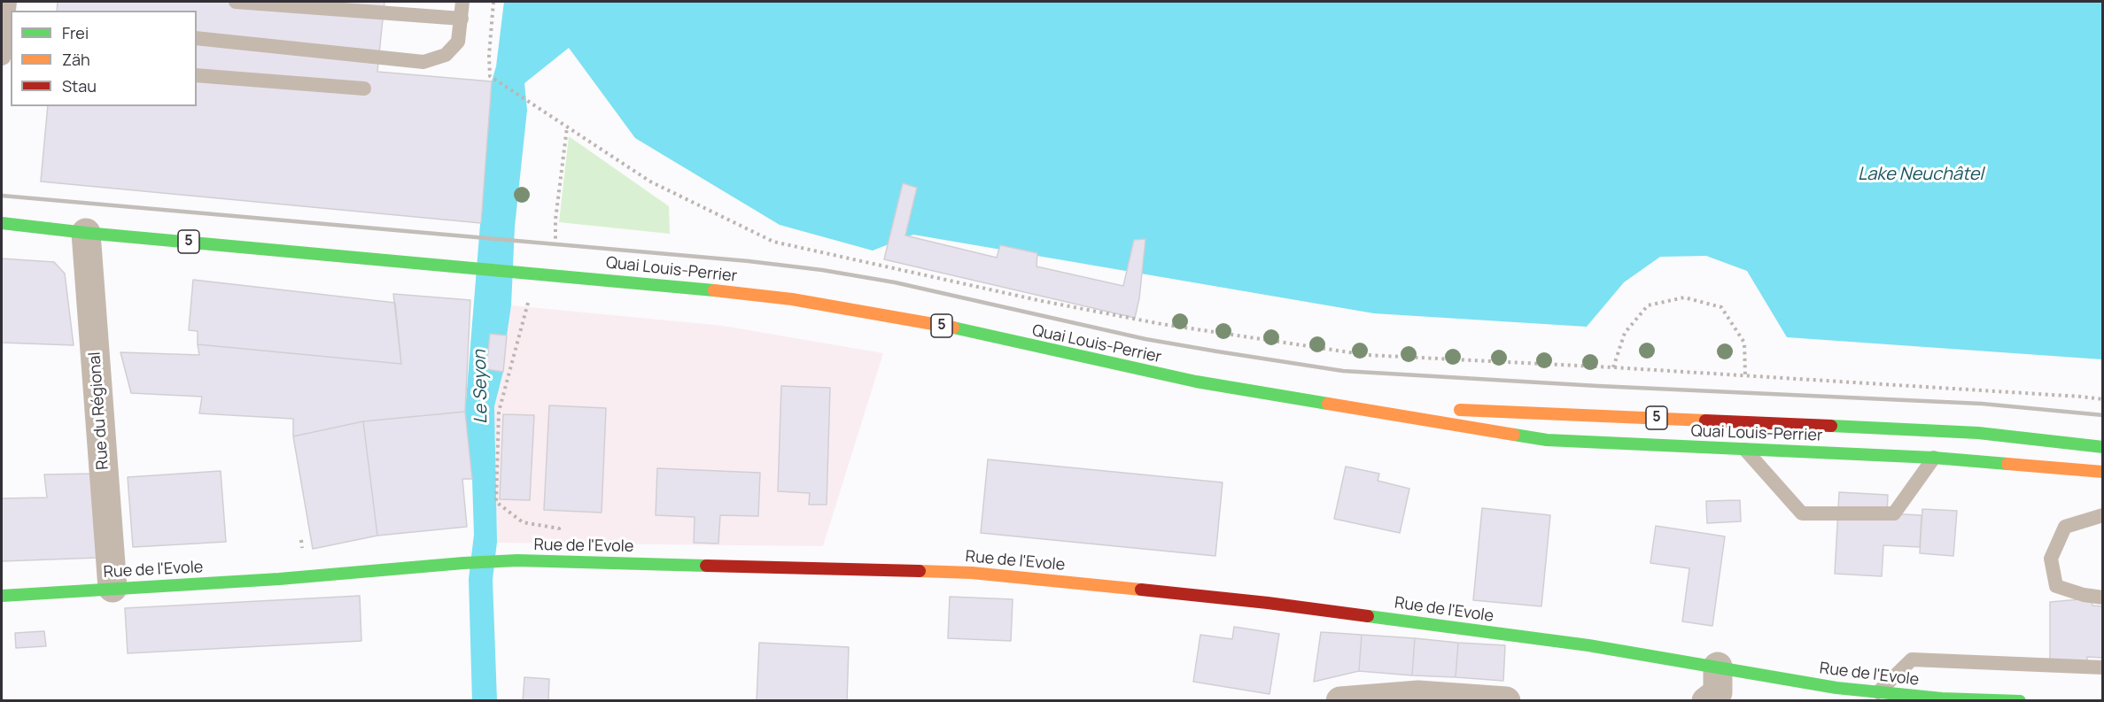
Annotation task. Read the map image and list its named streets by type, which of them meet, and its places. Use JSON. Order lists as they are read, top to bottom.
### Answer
{
  "streets": {
    "main road": ["5", "Quai Louis-Perrier", "Rue de l'Evole"],
    "street": ["Rue du Régional"]
  },
  "crossings": [
    ["5", "Quai Louis-Perrier"],
    ["5", "Rue du Régional"],
    ["Quai Louis-Perrier", "Rue du Régional"],
    ["Rue du Régional", "Rue de l'Evole"]
  ],
  "water": ["Lake Neuchâtel", "Le Seyon"],
  "legend": ["Frei", "Zäh", "Stau"]
}
